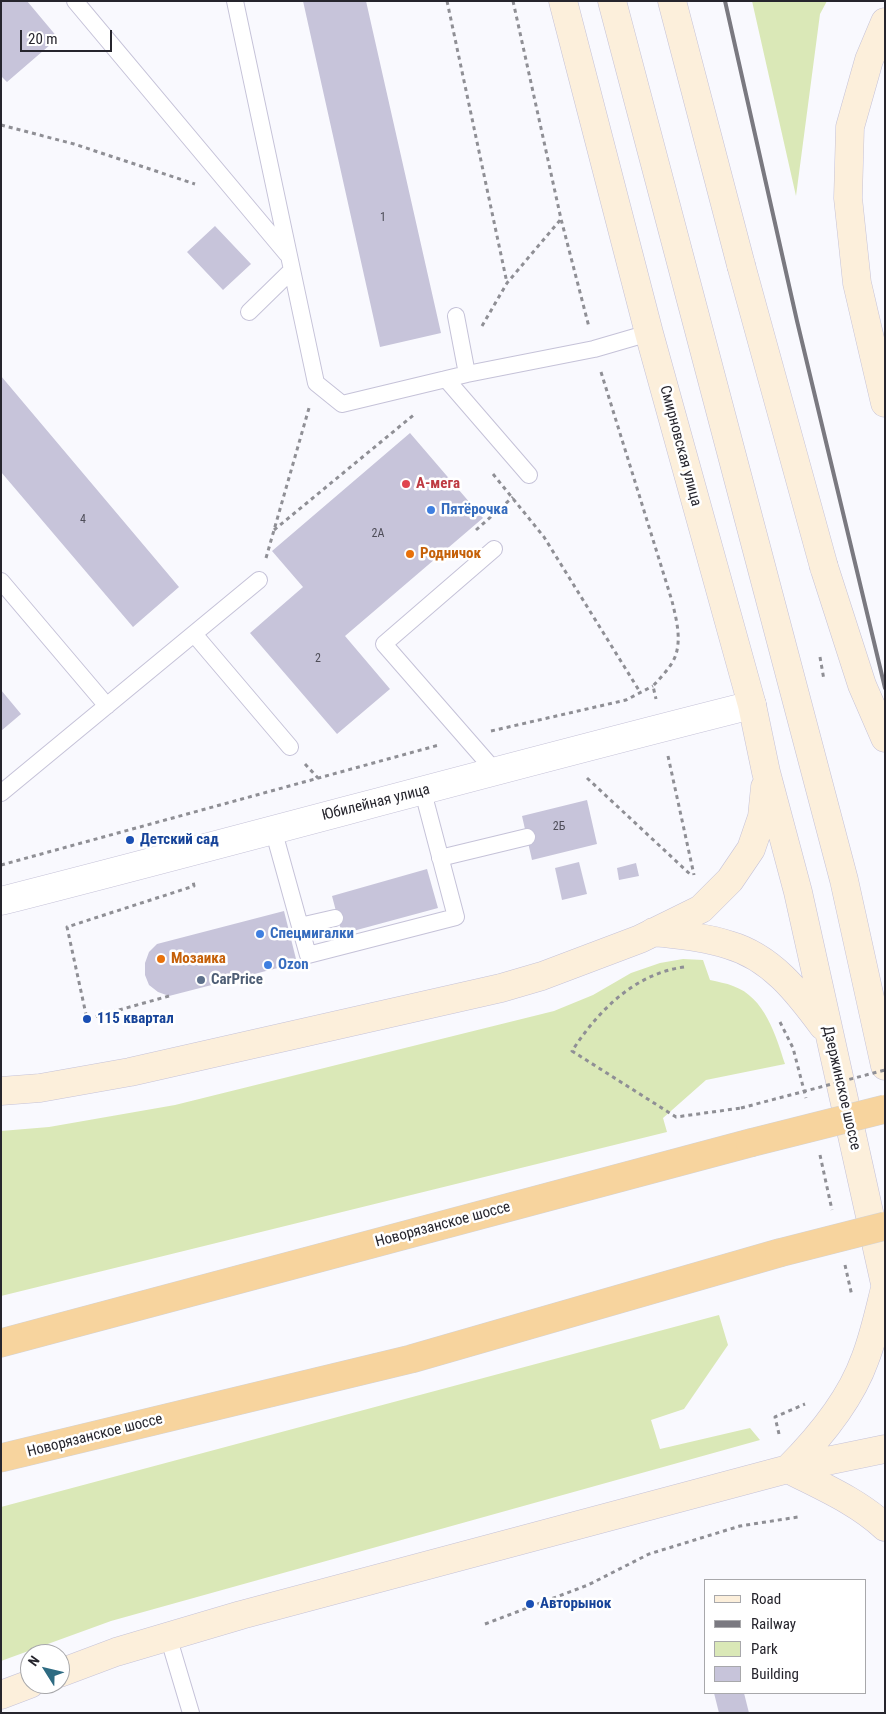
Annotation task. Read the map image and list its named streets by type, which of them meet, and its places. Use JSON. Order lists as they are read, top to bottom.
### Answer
{
  "streets": {
    "highway": ["Новорязанское шоссе"],
    "main road": ["Смирновская улица", "Дзержинское шоссе"],
    "street": ["Юбилейная улица"]
  },
  "crossings": [
    ["Смирновская улица", "Юбилейная улица"],
    ["Смирновская улица", "Дзержинское шоссе"]
  ],
  "places": [
    "А-мега",
    "Пятёрочка",
    "Родничок",
    "Детский сад",
    "Спецмигалки",
    "Мозаика",
    "Ozon",
    "CarPrice",
    "115 квартал",
    "Авторынок"
  ],
  "house_numbers": [
    "1",
    "4",
    "2А",
    "2",
    "2Б"
  ],
  "legend": [
    "Road",
    "Railway",
    "Park",
    "Building"
  ],
  "scale_bar": "20 m",
  "north": "top left"
}
